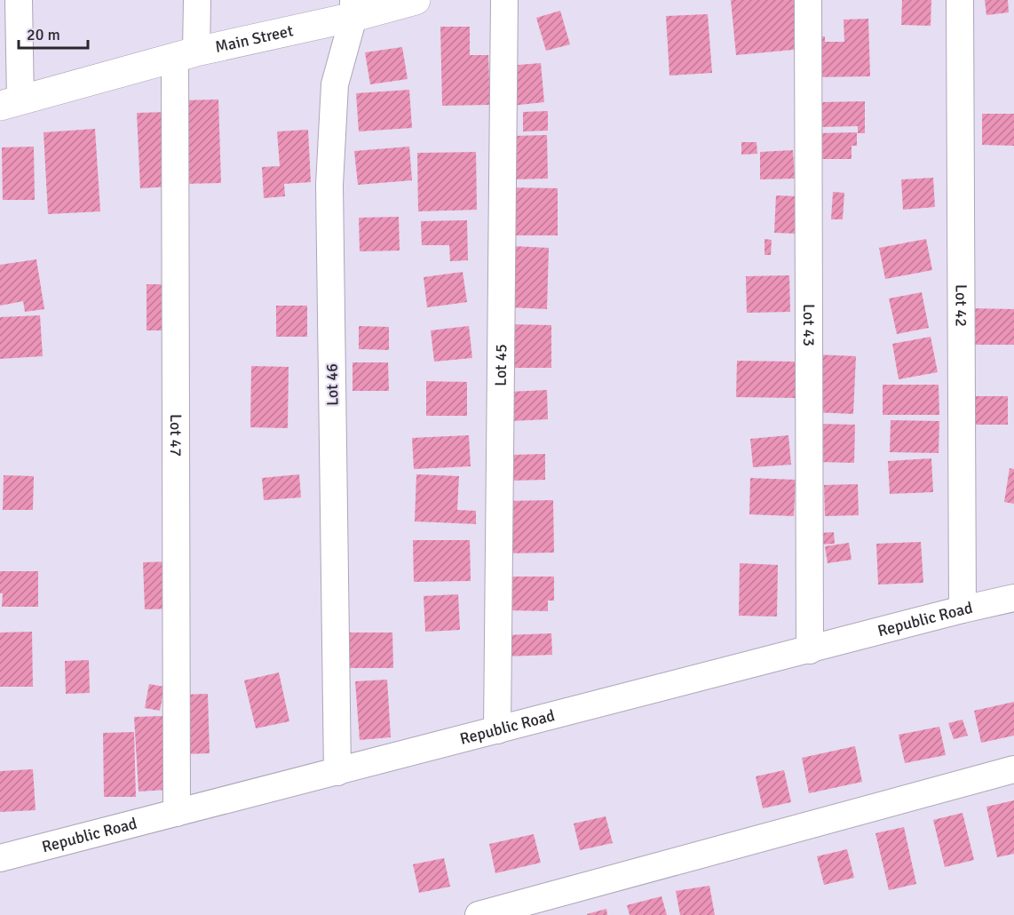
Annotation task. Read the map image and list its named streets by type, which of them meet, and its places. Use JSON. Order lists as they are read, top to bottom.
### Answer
{
  "streets": {
    "street": [
      "Main Street",
      "Lot 42",
      "Lot 43",
      "Lot 45",
      "Lot 46",
      "Lot 47",
      "Republic Road"
    ]
  },
  "crossings": [
    ["Main Street", "Lot 46"],
    ["Main Street", "Lot 47"],
    ["Lot 42", "Republic Road"],
    ["Lot 43", "Republic Road"],
    ["Lot 45", "Republic Road"],
    ["Lot 46", "Republic Road"],
    ["Lot 47", "Republic Road"]
  ],
  "scale_bar": "20 m"
}
